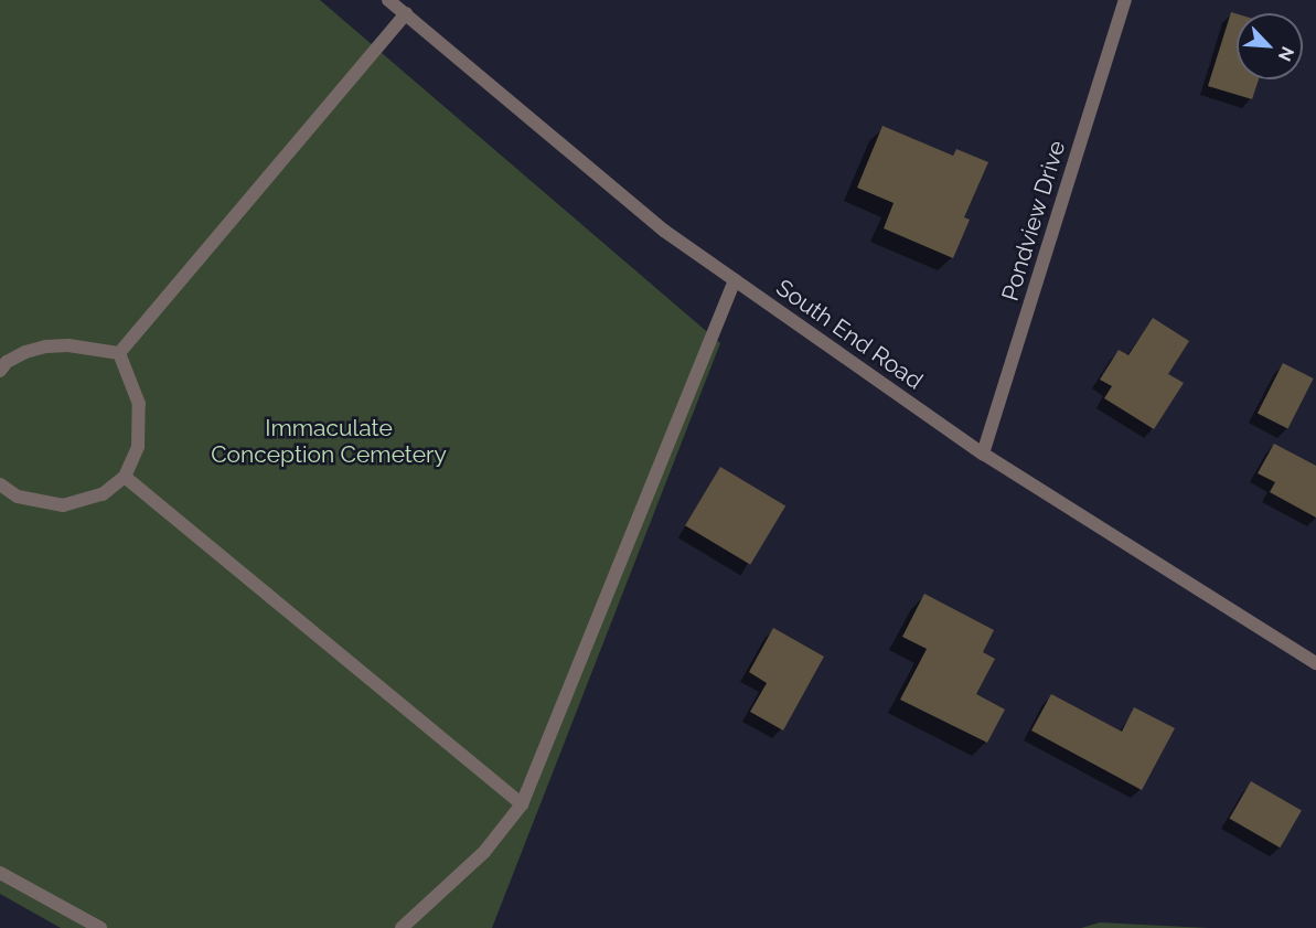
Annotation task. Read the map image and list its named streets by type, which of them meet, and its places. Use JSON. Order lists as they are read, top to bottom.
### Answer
{
  "streets": {
    "street": ["Pondview Drive", "South End Road"]
  },
  "crossings": [
    ["Pondview Drive", "South End Road"]
  ],
  "parks": ["Immaculate Conception Cemetery"],
  "north": "bottom right"
}
